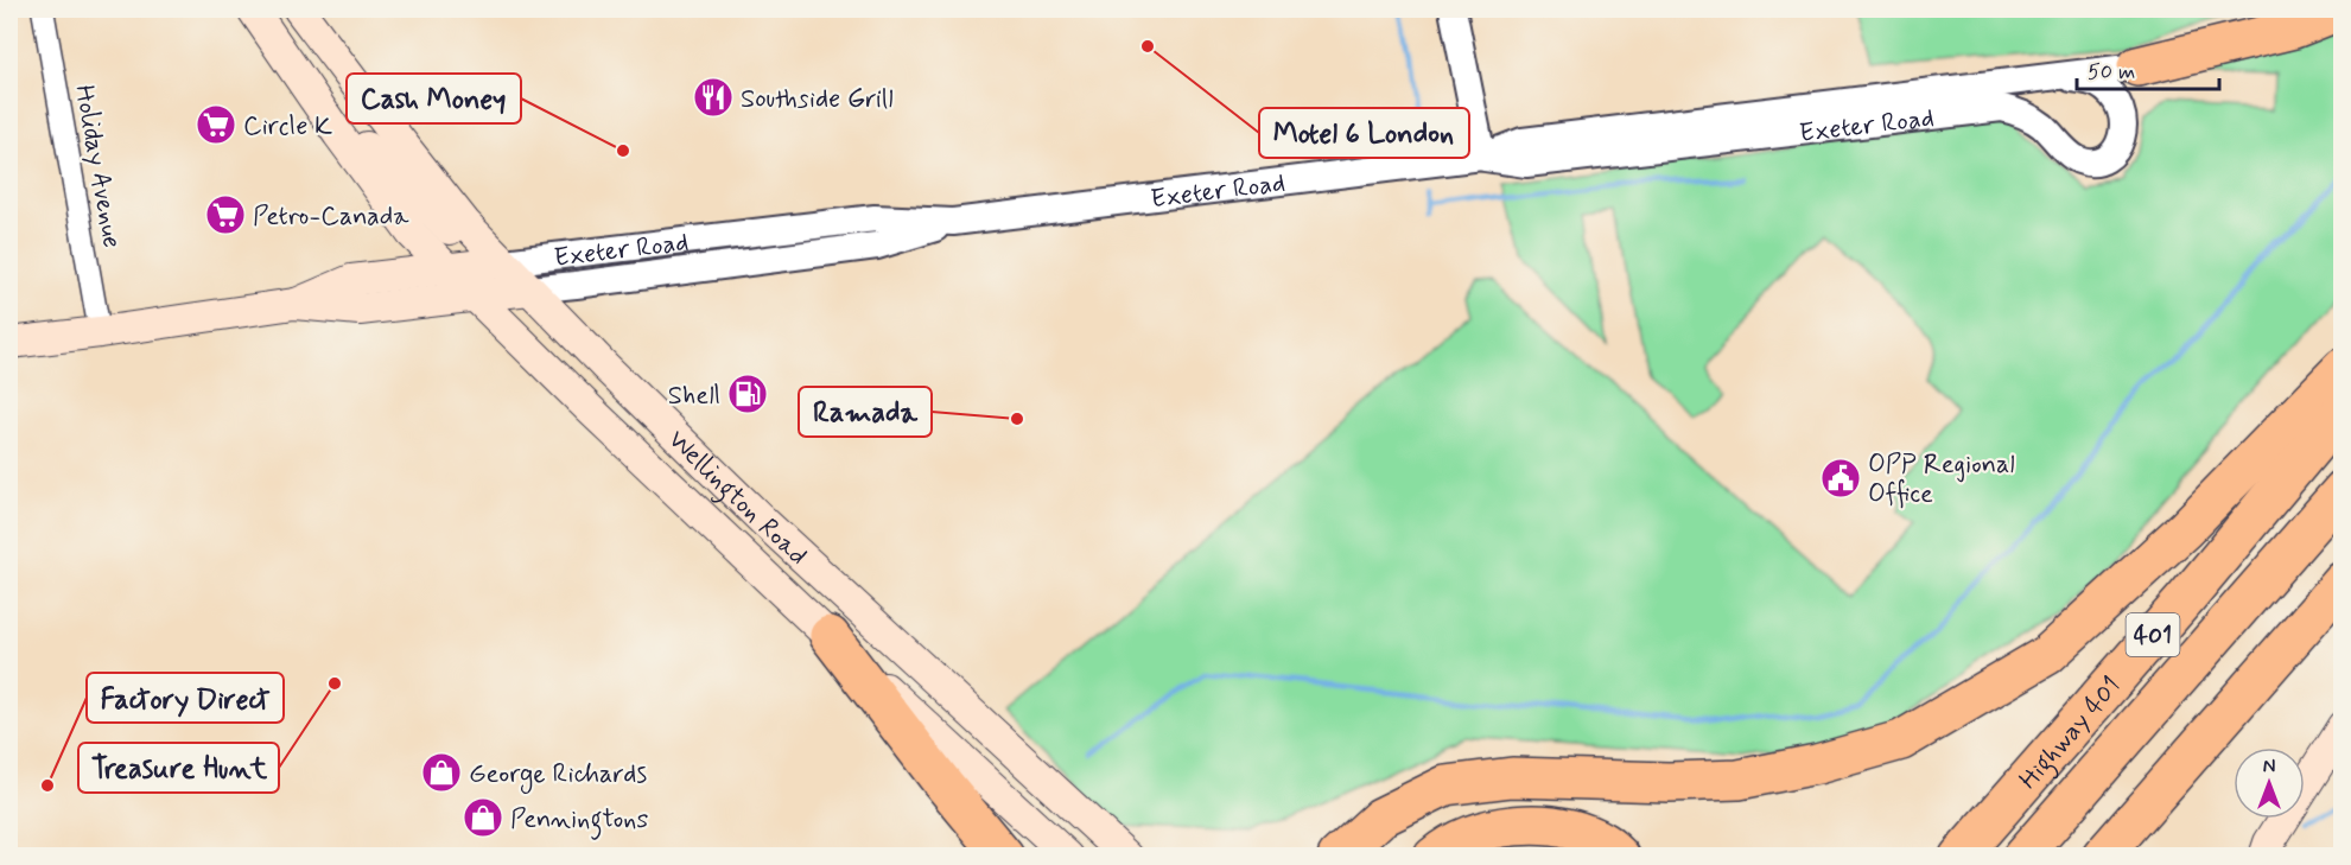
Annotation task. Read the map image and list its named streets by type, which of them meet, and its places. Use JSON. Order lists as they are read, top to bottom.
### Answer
{
  "streets": {
    "highway": ["401", "Highway 401"],
    "main road": ["Exeter Road", "Wellington Road"],
    "street": ["Holiday Avenue"]
  },
  "crossings": [
    ["Exeter Road", "Holiday Avenue"],
    ["Exeter Road", "Wellington Road"]
  ],
  "places": {
    "other": [
      "Motel 6 London",
      "Cash Money",
      "Ramada",
      "Treasure Hunt",
      "Factory Direct"
    ],
    "restaurant": ["Southside Grill"],
    "supermarket": ["Circle K", "Petro-Canada"],
    "fuel station": ["Shell"],
    "public building": ["OPP Regional Office"],
    "shop": ["George Richards", "Penningtons"]
  },
  "scale_bar": "50 m",
  "north": "top"
}
